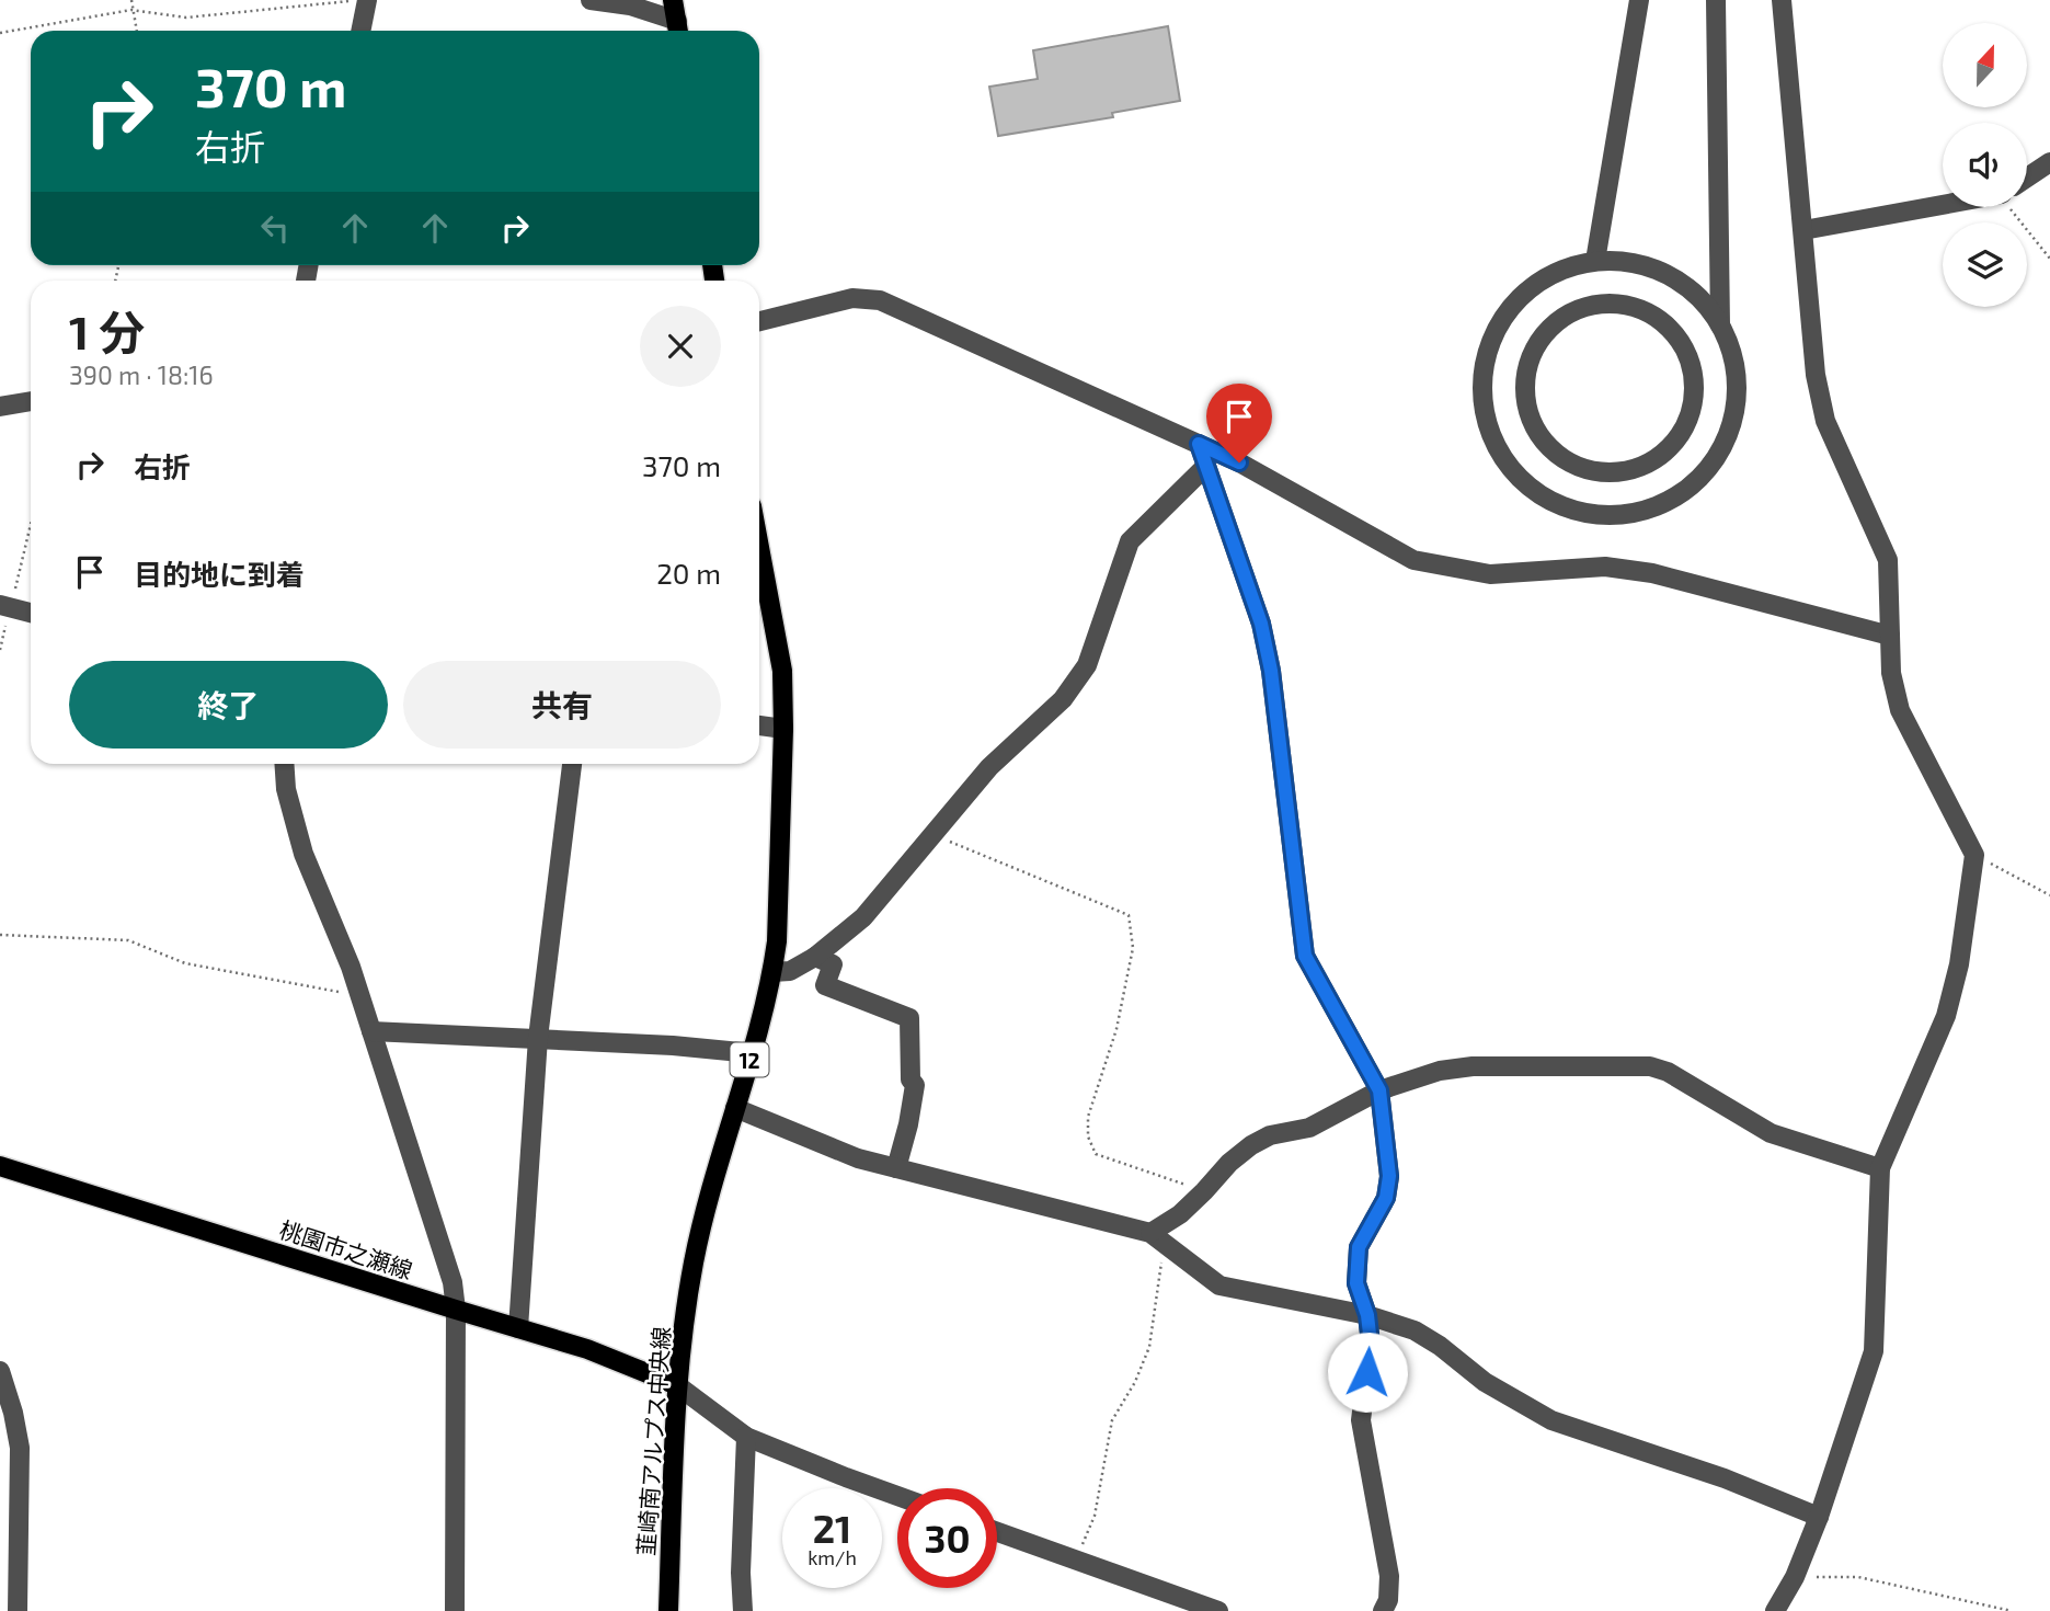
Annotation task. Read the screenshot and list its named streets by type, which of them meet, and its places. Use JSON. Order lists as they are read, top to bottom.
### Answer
{
  "streets": {
    "main road": ["12", "桃園市之瀬線", "韮崎南アルプス中央線"]
  },
  "crossings": [
    ["桃園市之瀬線", "韮崎南アルプス中央線"]
  ],
  "north": "top",
  "page": {
    "turn": ["370 m", "右折"],
    "heading": ["1 分", "390 m · 18:16"],
    "list": [
      {
        "name": "右折",
        "value": "370 m"
      },
      {
        "name": "目的地に到着",
        "value": "20 m"
      }
    ],
    "buttons": ["終了", "共有"],
    "speed": "21 km/h",
    "limit": "30"
  }
}
